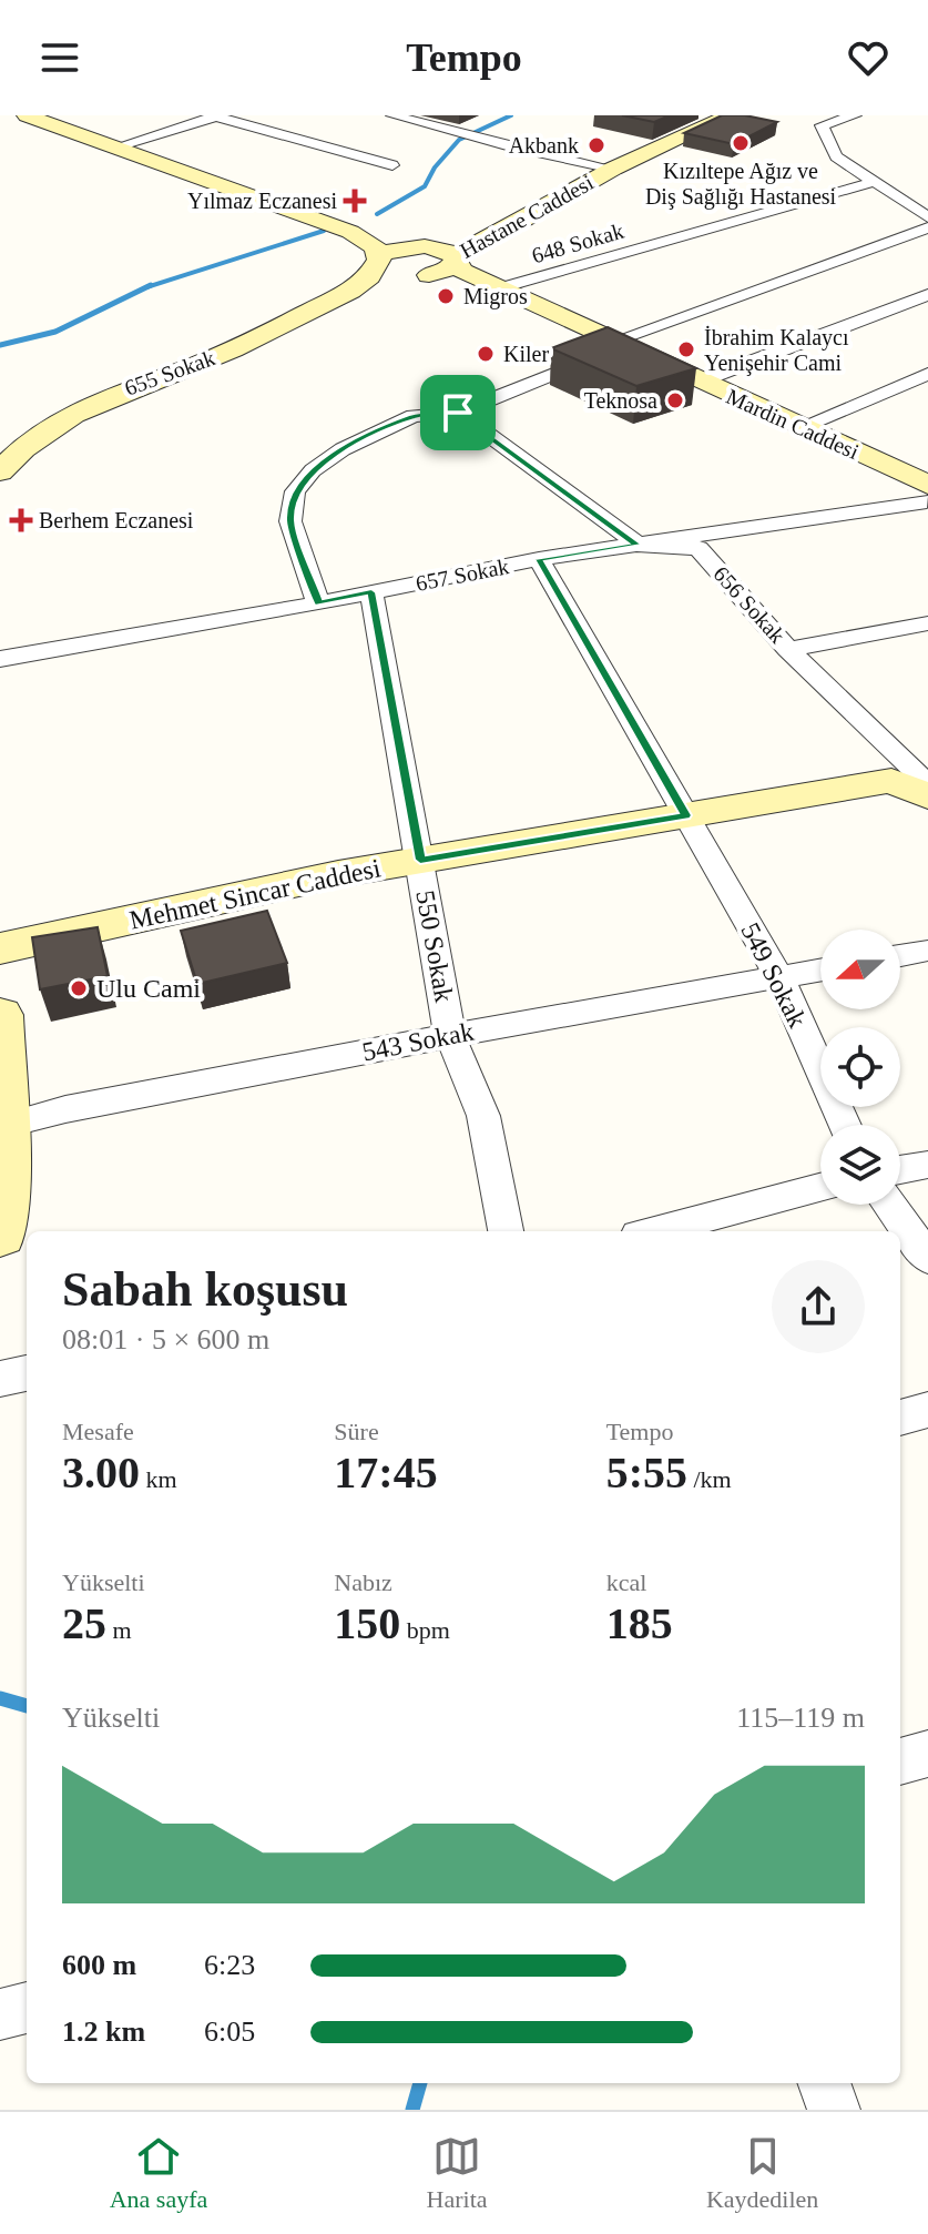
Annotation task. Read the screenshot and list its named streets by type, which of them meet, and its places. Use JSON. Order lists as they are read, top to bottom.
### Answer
{
  "streets": {
    "main road": [
      "Hastane Caddesi",
      "655 Sokak",
      "Mardin Caddesi",
      "Mehmet Sincar Caddesi"
    ],
    "street": [
      "648 Sokak",
      "657 Sokak",
      "656 Sokak",
      "550 Sokak",
      "549 Sokak",
      "543 Sokak"
    ]
  },
  "crossings": [
    ["Hastane Caddesi", "Mardin Caddesi"],
    ["648 Sokak", "Mardin Caddesi"],
    ["655 Sokak", "Mardin Caddesi"],
    ["Mardin Caddesi", "657 Sokak"],
    ["657 Sokak", "656 Sokak"],
    ["657 Sokak", "550 Sokak"],
    ["657 Sokak", "549 Sokak"],
    ["Mehmet Sincar Caddesi", "550 Sokak"],
    ["Mehmet Sincar Caddesi", "549 Sokak"],
    ["550 Sokak", "543 Sokak"],
    ["549 Sokak", "543 Sokak"]
  ],
  "places": {
    "other": [
      "Kızıltepe Ağız ve Diş Sağlığı Hastanesi",
      "Akbank",
      "Migros",
      "İbrahim Kalaycı Yenişehir Cami",
      "Kiler",
      "Teknosa",
      "Ulu Cami"
    ],
    "health": ["Yılmaz Eczanesi", "Berhem Eczanesi"]
  },
  "north": "left",
  "page": {
    "header": "Tempo",
    "heading": ["Sabah koşusu", "08:01 · 5 × 600 m"],
    "stats": [
      ["Mesafe", "3.00 km"],
      ["Süre", "17:45"],
      ["Tempo", "5:55 /km"],
      ["Yükselti", "25 m"],
      ["Nabız", "150 bpm"],
      ["kcal", "185"]
    ],
    "chart": ["Yükselti", "115–119 m"],
    "list": [
      {
        "name": "600 m",
        "note": "6:23"
      },
      {
        "name": "1.2 km",
        "note": "6:05"
      }
    ],
    "tabs": ["Ana sayfa", "Harita", "Kaydedilen"]
  }
}
